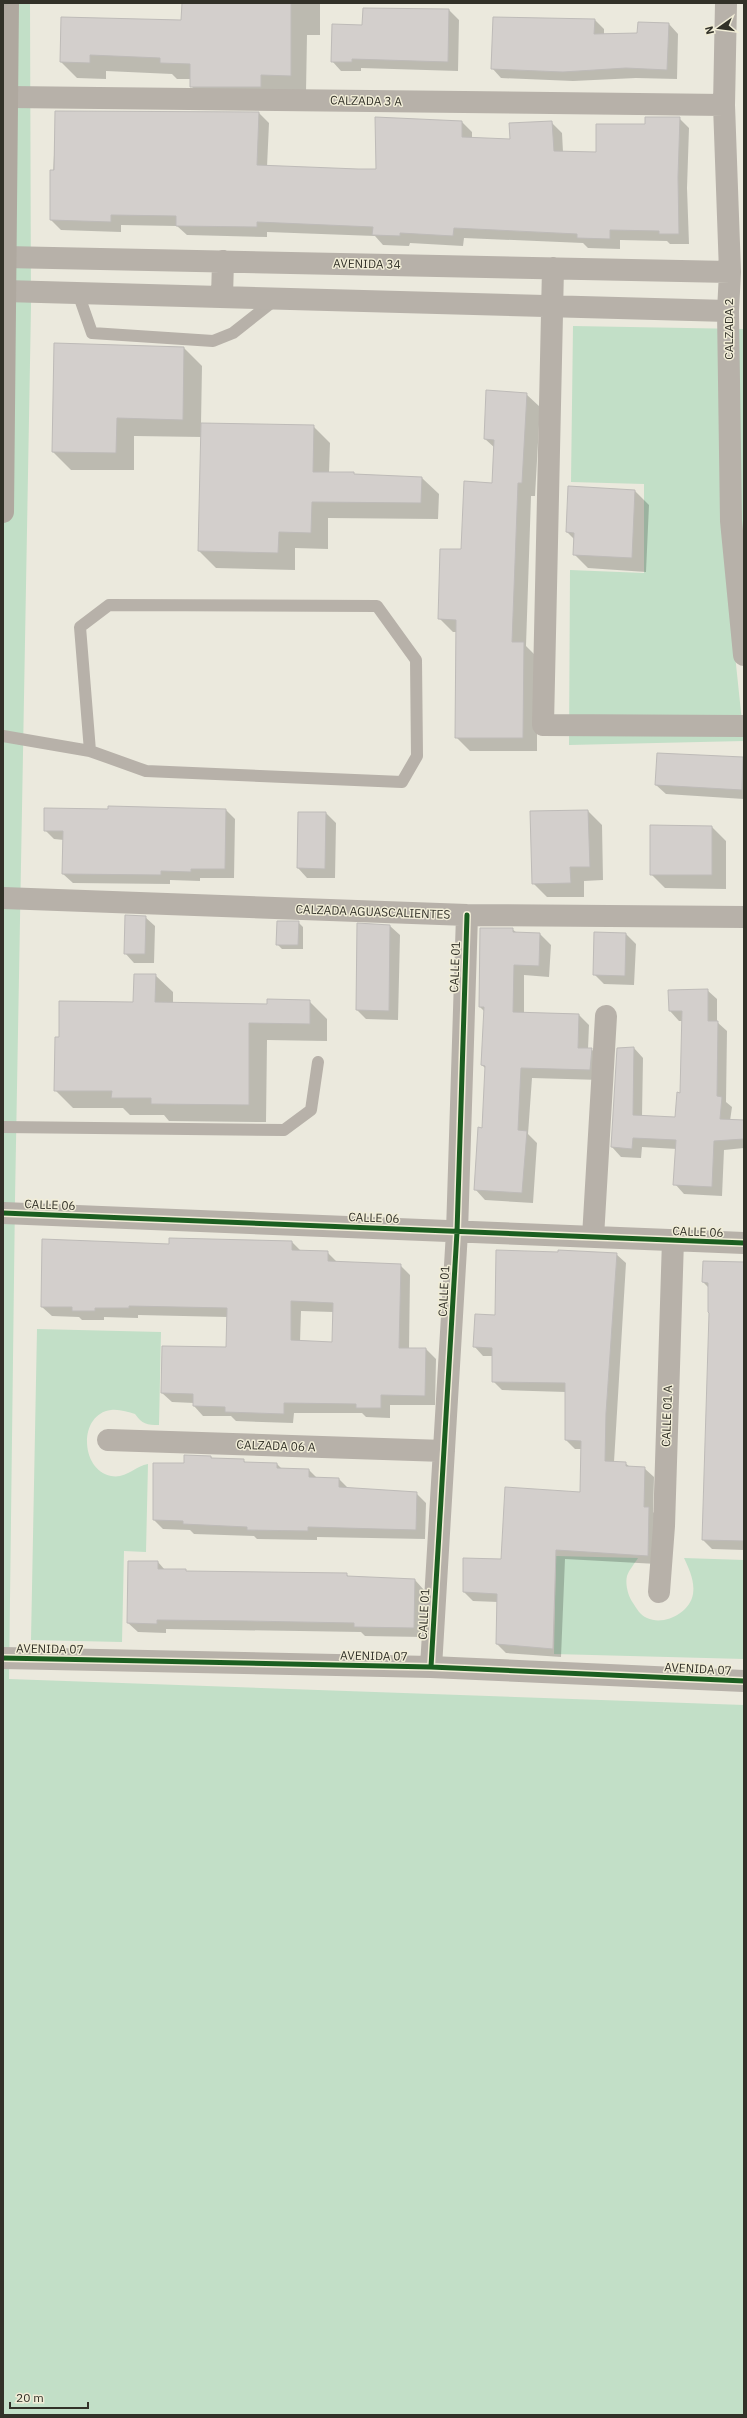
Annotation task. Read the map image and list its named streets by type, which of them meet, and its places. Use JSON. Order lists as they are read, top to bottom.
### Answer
{
  "streets": {
    "street": [
      "CALZADA 3 A",
      "AVENIDA 34",
      "CALZADA 2",
      "CALZADA AGUASCALIENTES",
      "CALLE 01",
      "CALLE 06",
      "CALLE 01 A",
      "CALZADA 06 A",
      "AVENIDA 07"
    ]
  },
  "crossings": [
    ["CALZADA 3 A", "CALZADA 2"],
    ["AVENIDA 34", "CALZADA 2"],
    ["CALZADA AGUASCALIENTES", "CALLE 01"],
    ["CALLE 01", "CALLE 06"],
    ["CALLE 01", "CALZADA 06 A"],
    ["CALLE 01", "AVENIDA 07"],
    ["CALLE 06", "CALLE 01 A"]
  ],
  "scale_bar": "20 m",
  "north": "left"
}
